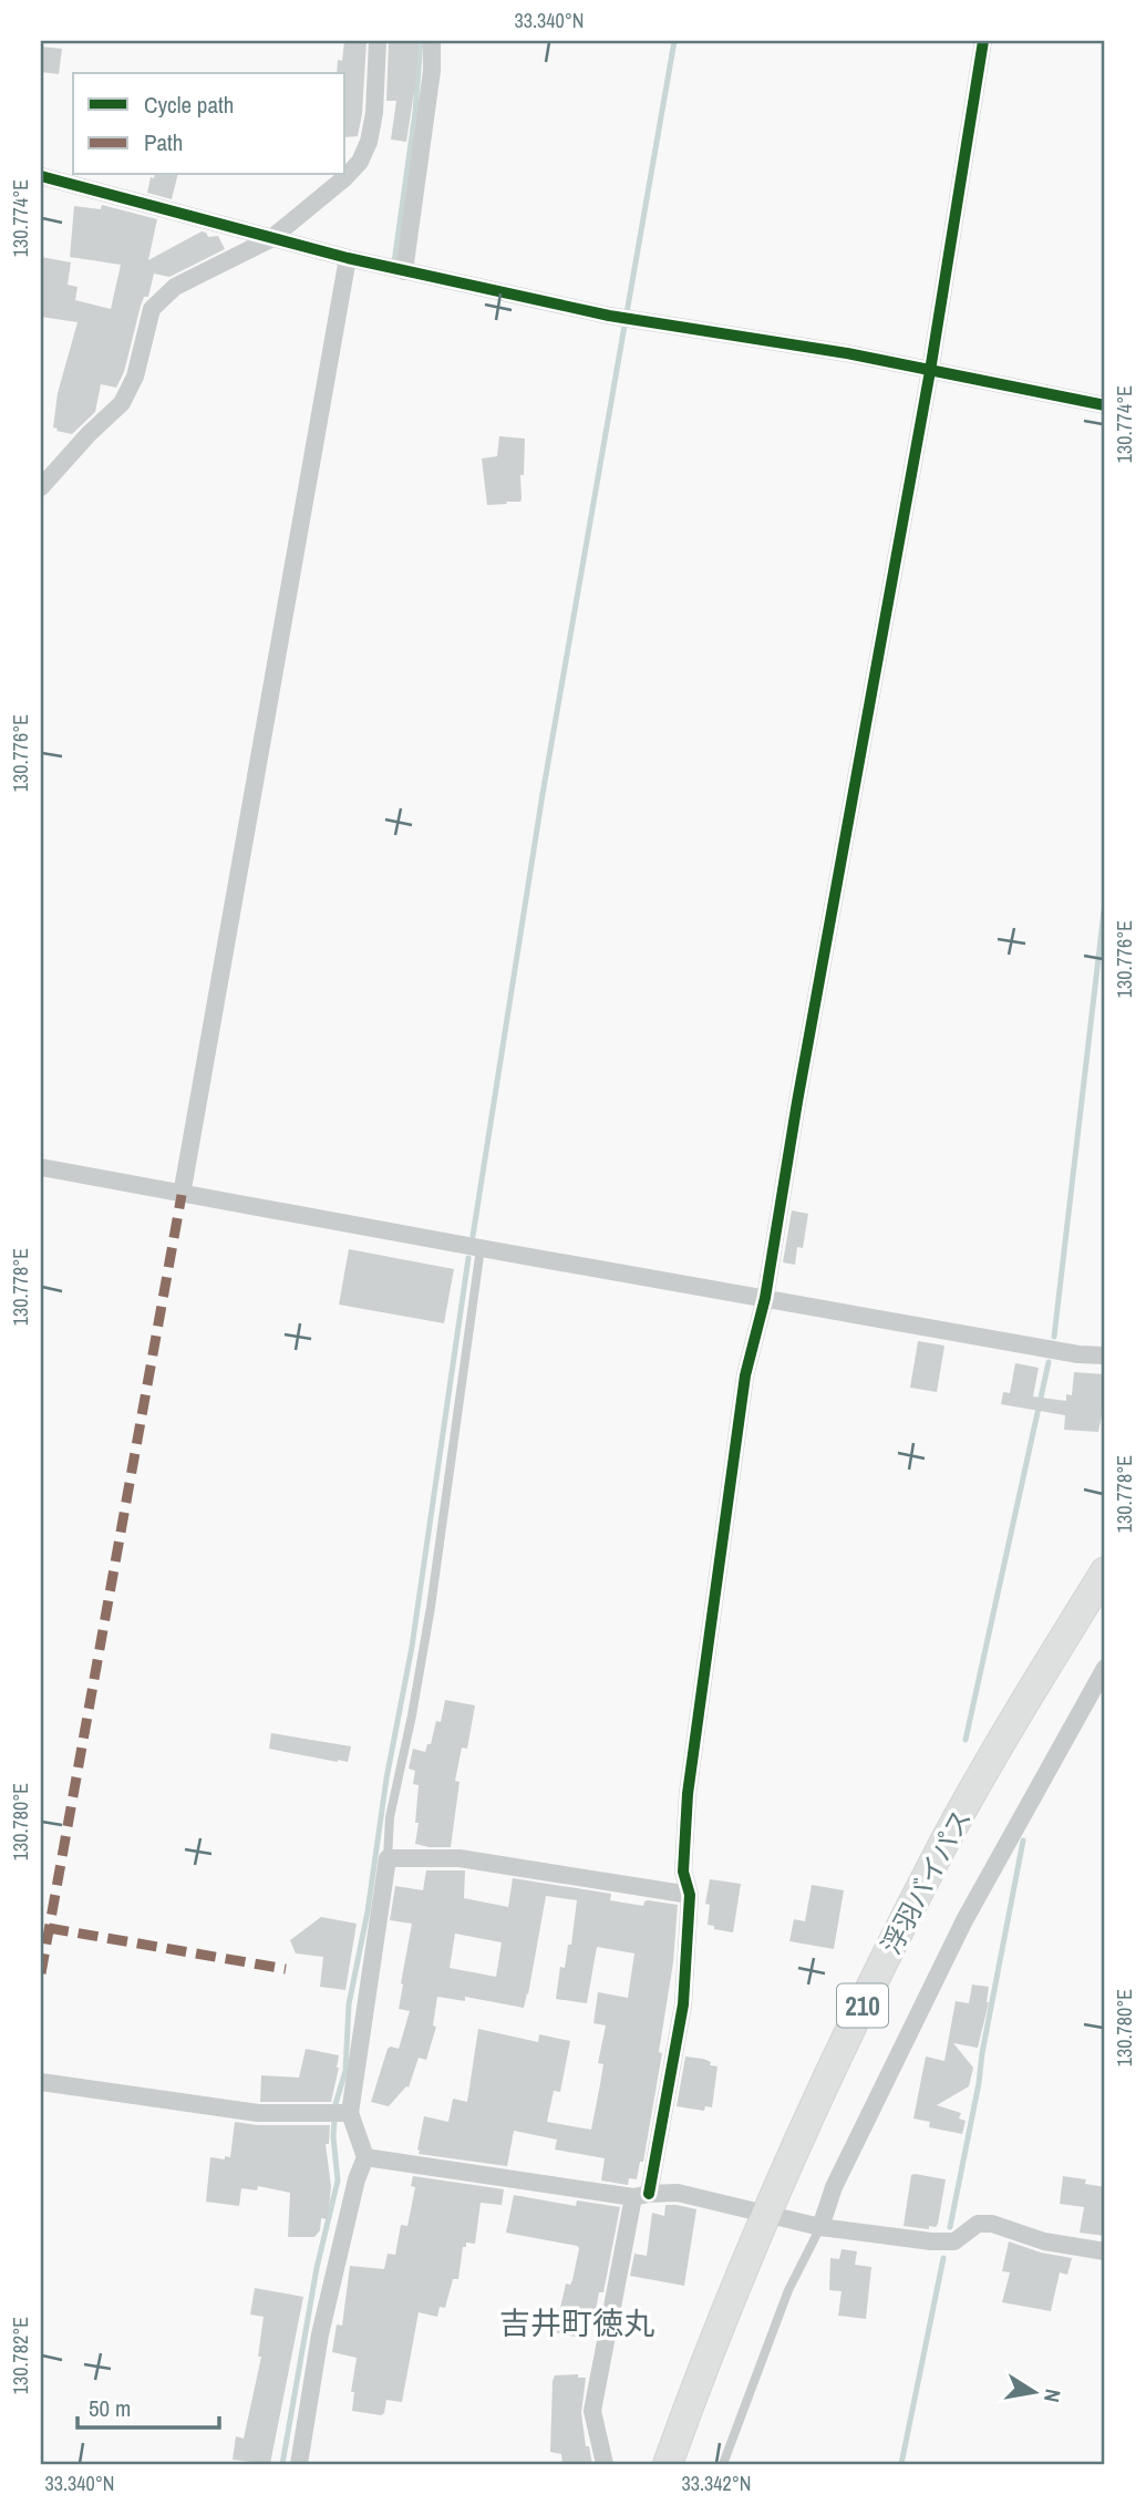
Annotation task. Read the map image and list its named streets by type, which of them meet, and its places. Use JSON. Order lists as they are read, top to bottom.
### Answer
{
  "streets": {
    "highway": ["浮羽バイパス", "210"]
  },
  "districts": ["吉井町徳丸"],
  "legend": ["Cycle path", "Path"],
  "scale_bar": "50 m",
  "north": "right",
  "coordinates": [
    "33.340°N",
    "130.774°E",
    "130.776°E",
    "130.778°E",
    "130.780°E",
    "130.782°E",
    "33.342°N"
  ]
}
